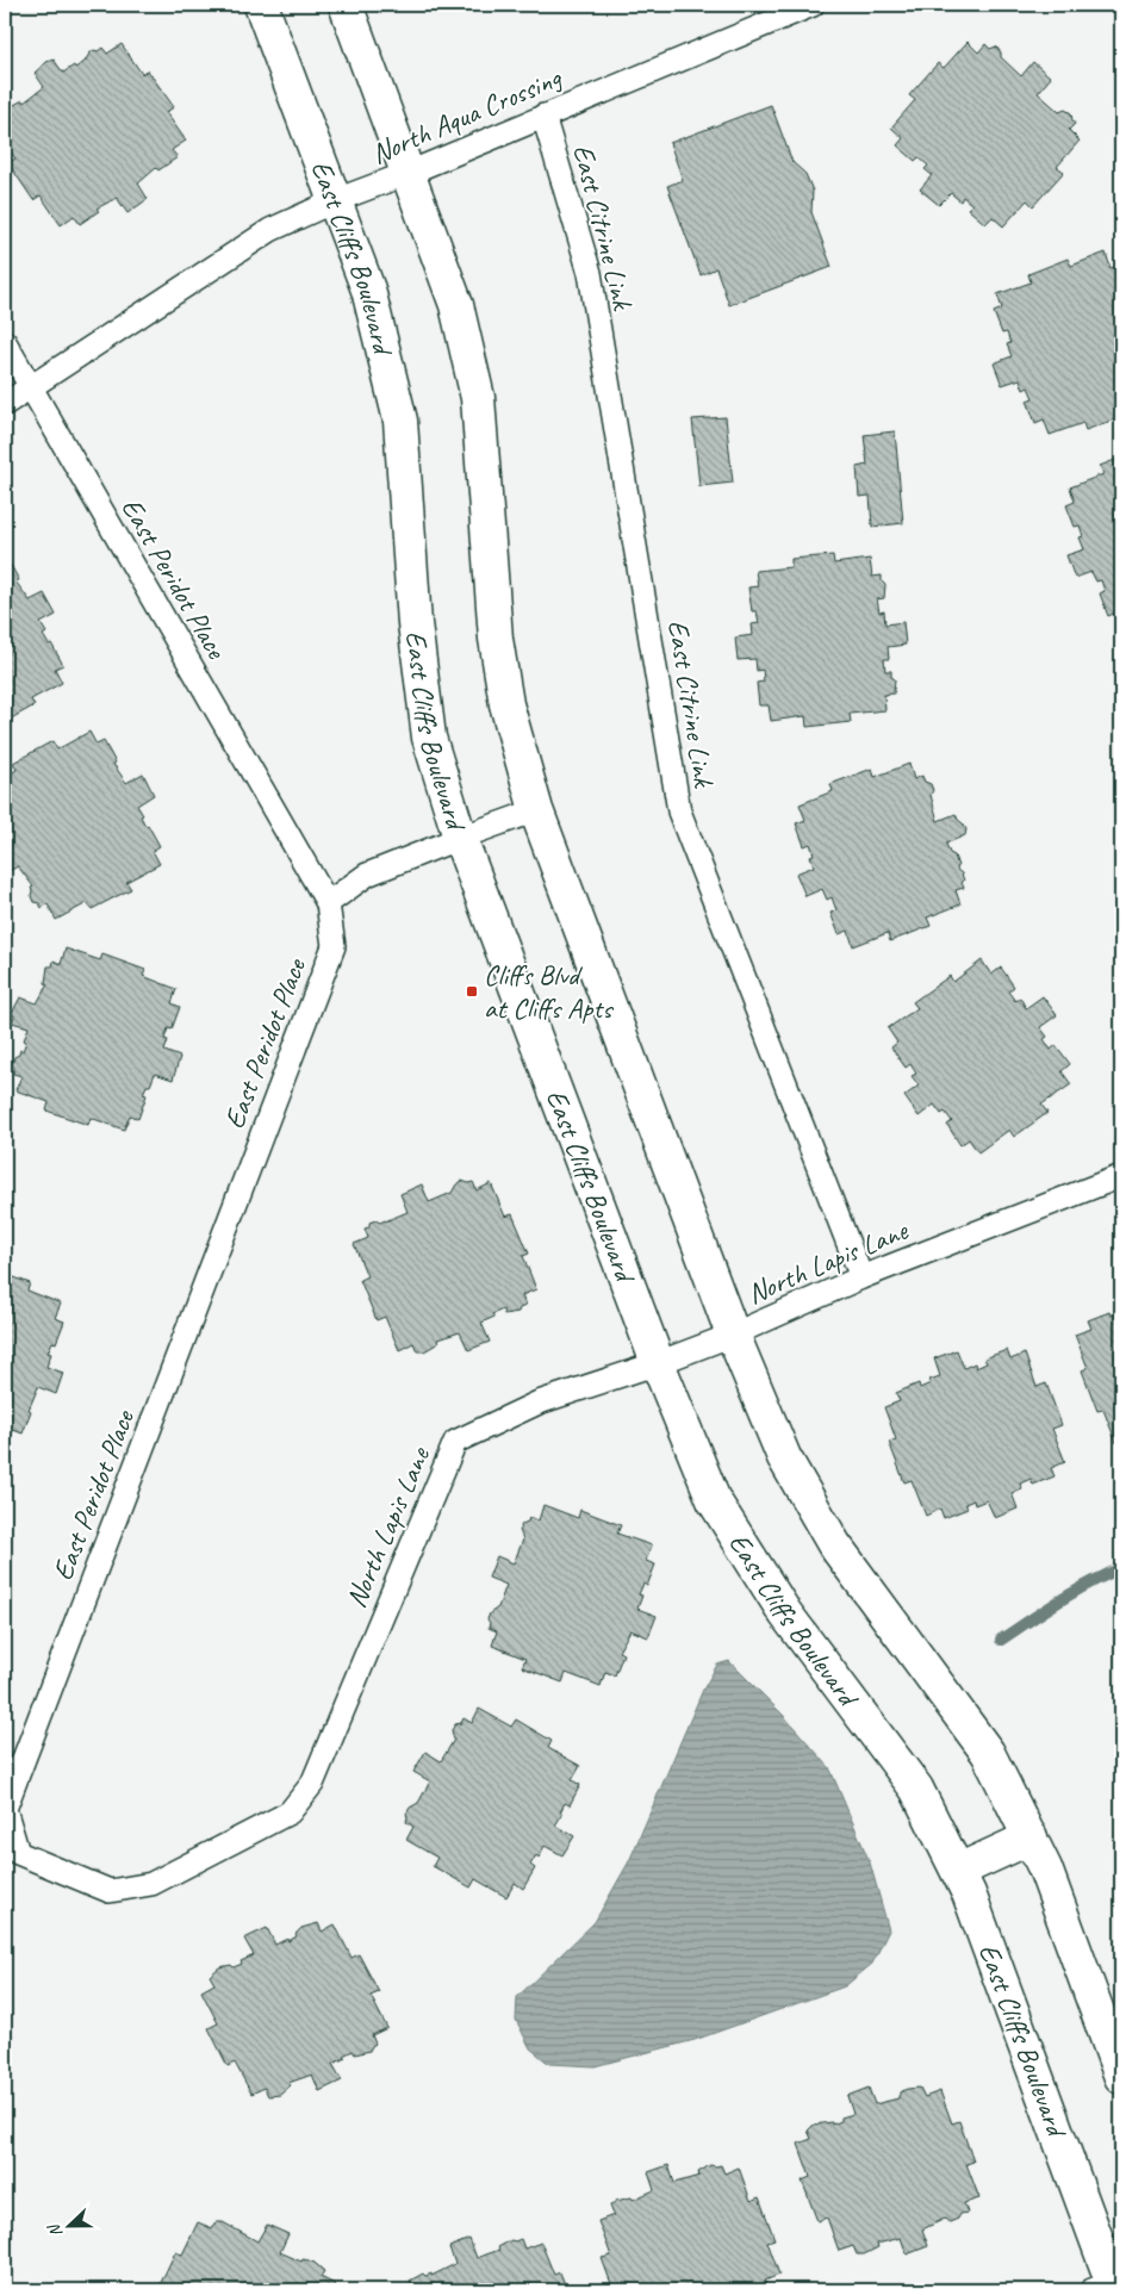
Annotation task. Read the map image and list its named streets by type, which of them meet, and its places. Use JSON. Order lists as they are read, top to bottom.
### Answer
{
  "streets": {
    "street": ["East Cliffs Boulevard"],
    "lane": [
      "North Aqua Crossing",
      "East Citrine Link",
      "East Peridot Place",
      "North Lapis Lane"
    ]
  },
  "crossings": [
    ["North Aqua Crossing", "East Citrine Link"],
    ["North Aqua Crossing", "East Cliffs Boulevard"],
    ["North Aqua Crossing", "East Peridot Place"],
    ["East Citrine Link", "North Lapis Lane"],
    ["East Cliffs Boulevard", "North Lapis Lane"],
    ["East Peridot Place", "North Lapis Lane"]
  ],
  "places": {
    "transit": ["Cliffs Blvd at Cliffs Apts"]
  },
  "north": "left"
}
